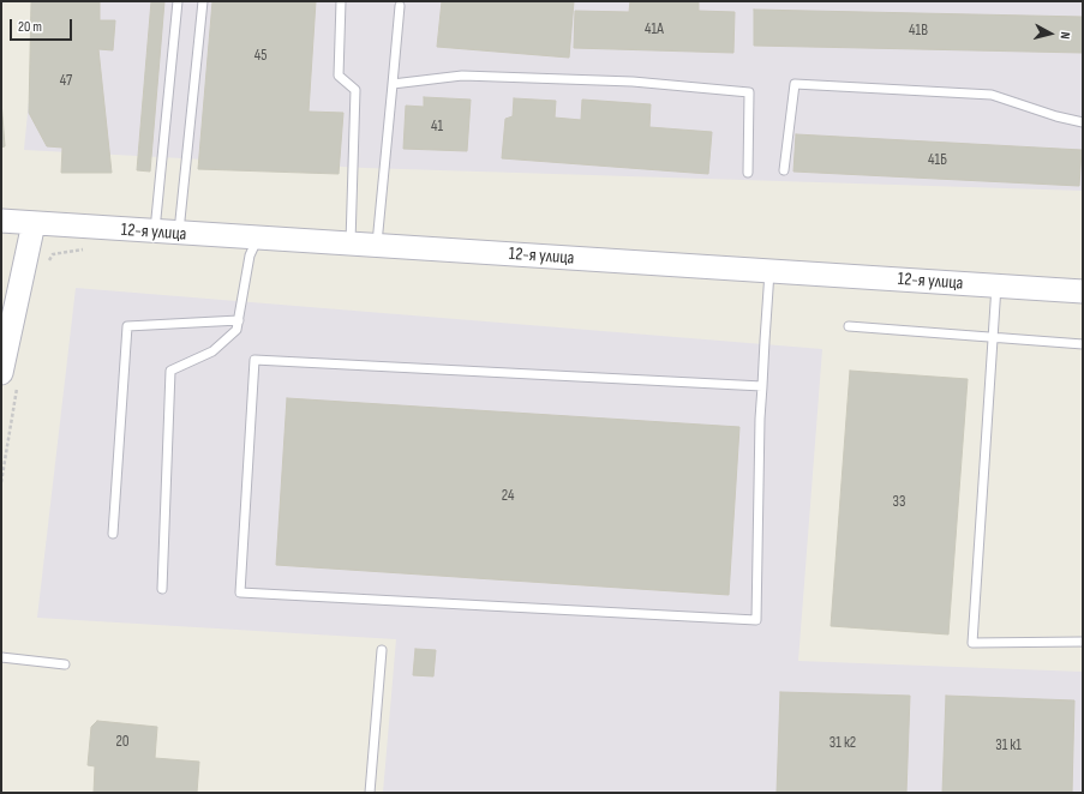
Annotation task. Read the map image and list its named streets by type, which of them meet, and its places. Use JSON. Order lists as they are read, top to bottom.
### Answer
{
  "streets": {
    "main road": ["12-я улица"]
  },
  "house_numbers": [
    "41А",
    "41В",
    "45",
    "47",
    "41",
    "41Б",
    "24",
    "33",
    "20",
    "31 к2",
    "31 к1"
  ],
  "scale_bar": "20 m",
  "north": "right"
}
